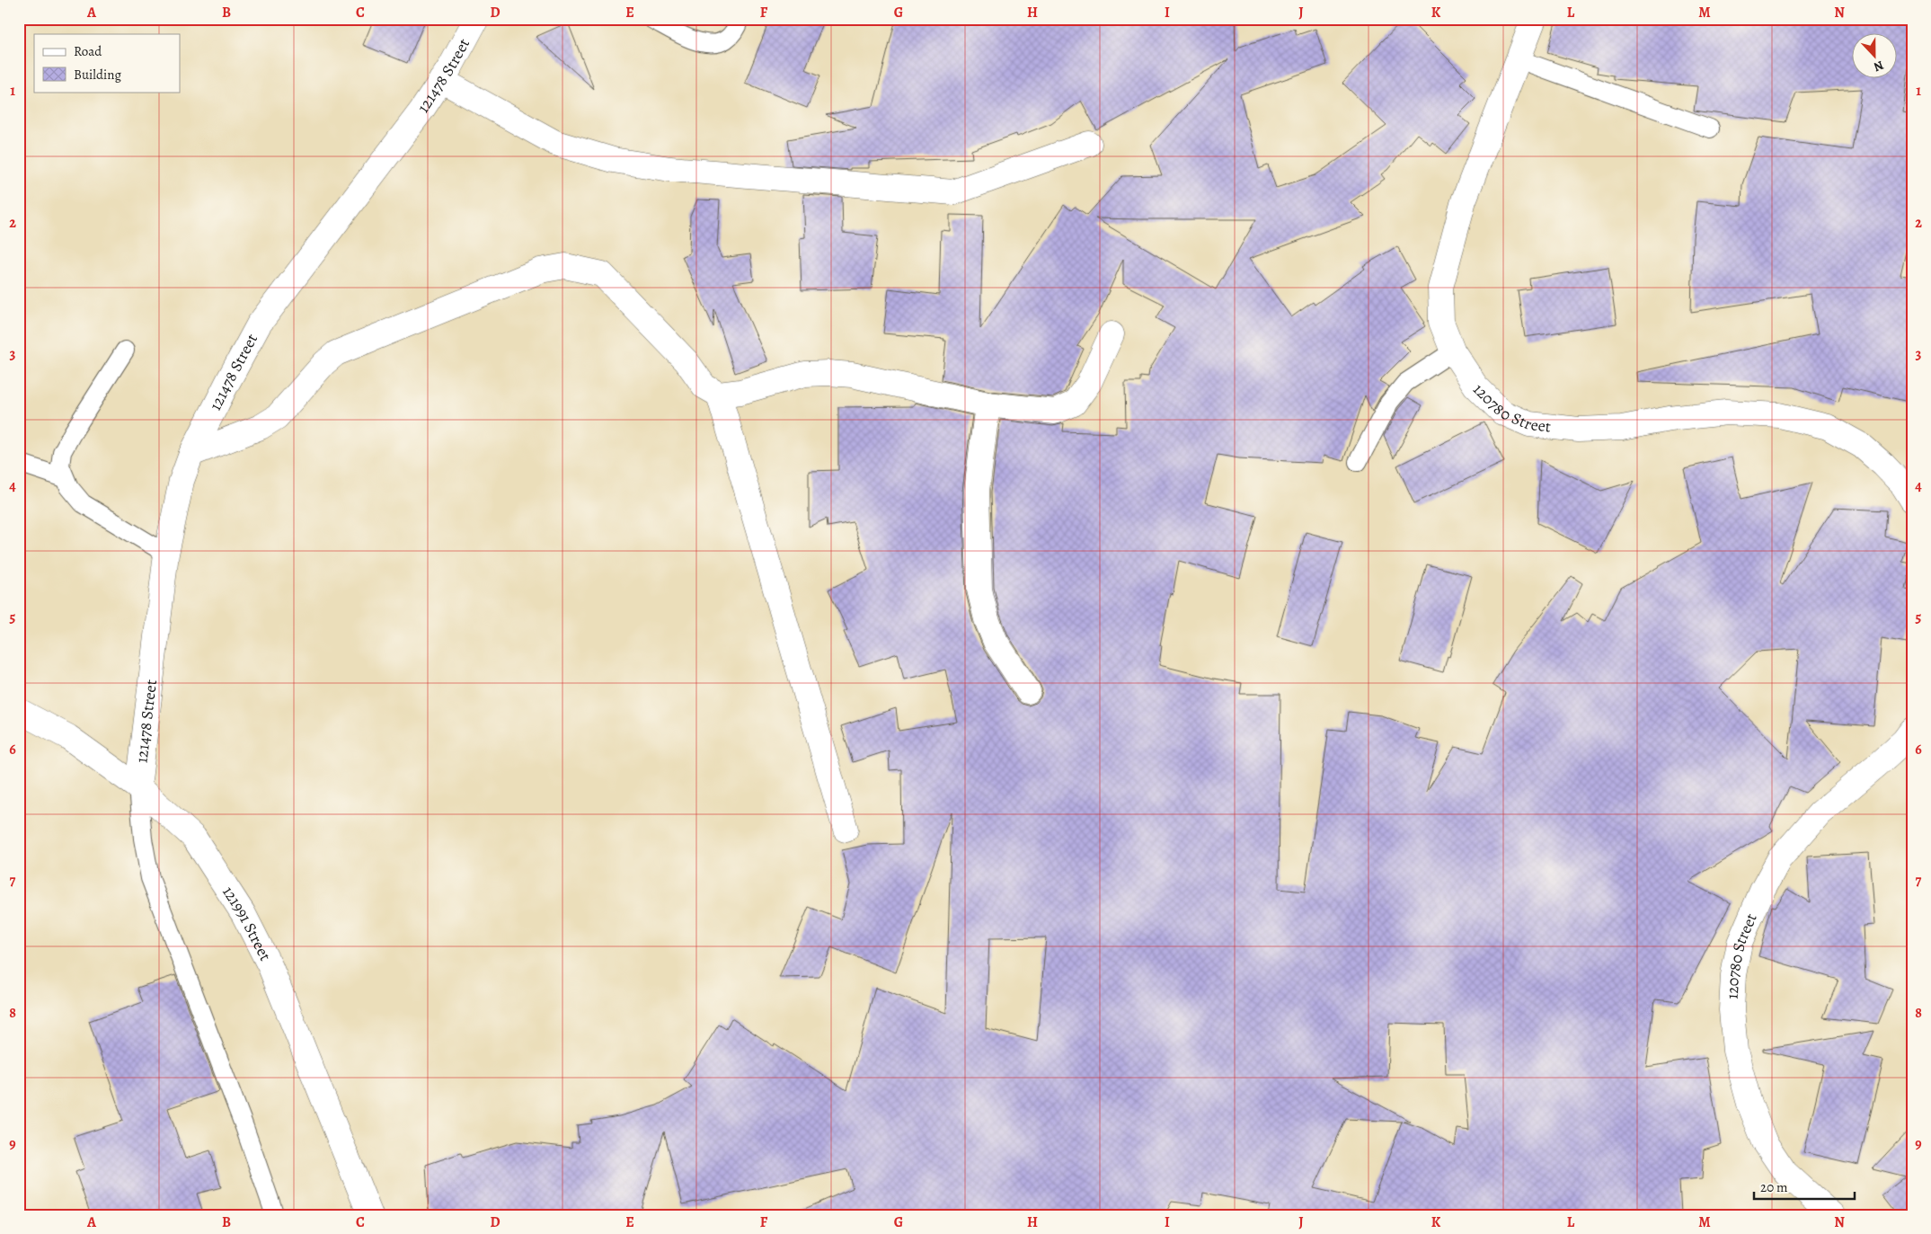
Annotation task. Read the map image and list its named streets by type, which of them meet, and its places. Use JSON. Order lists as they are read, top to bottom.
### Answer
{
  "streets": {
    "street": ["121478 Street", "120780 Street", "121991 Street"]
  },
  "crossings": [
    ["121478 Street", "121991 Street"]
  ],
  "legend": ["Road", "Building"],
  "scale_bar": "20 m",
  "north": "bottom",
  "grid": {
    "columns": [
      "A",
      "B",
      "C",
      "D",
      "E",
      "F",
      "G",
      "H",
      "I",
      "J",
      "K",
      "L",
      "M",
      "N"
    ],
    "rows": [
      "1",
      "2",
      "3",
      "4",
      "5",
      "6",
      "7",
      "8",
      "9"
    ]
  }
}
